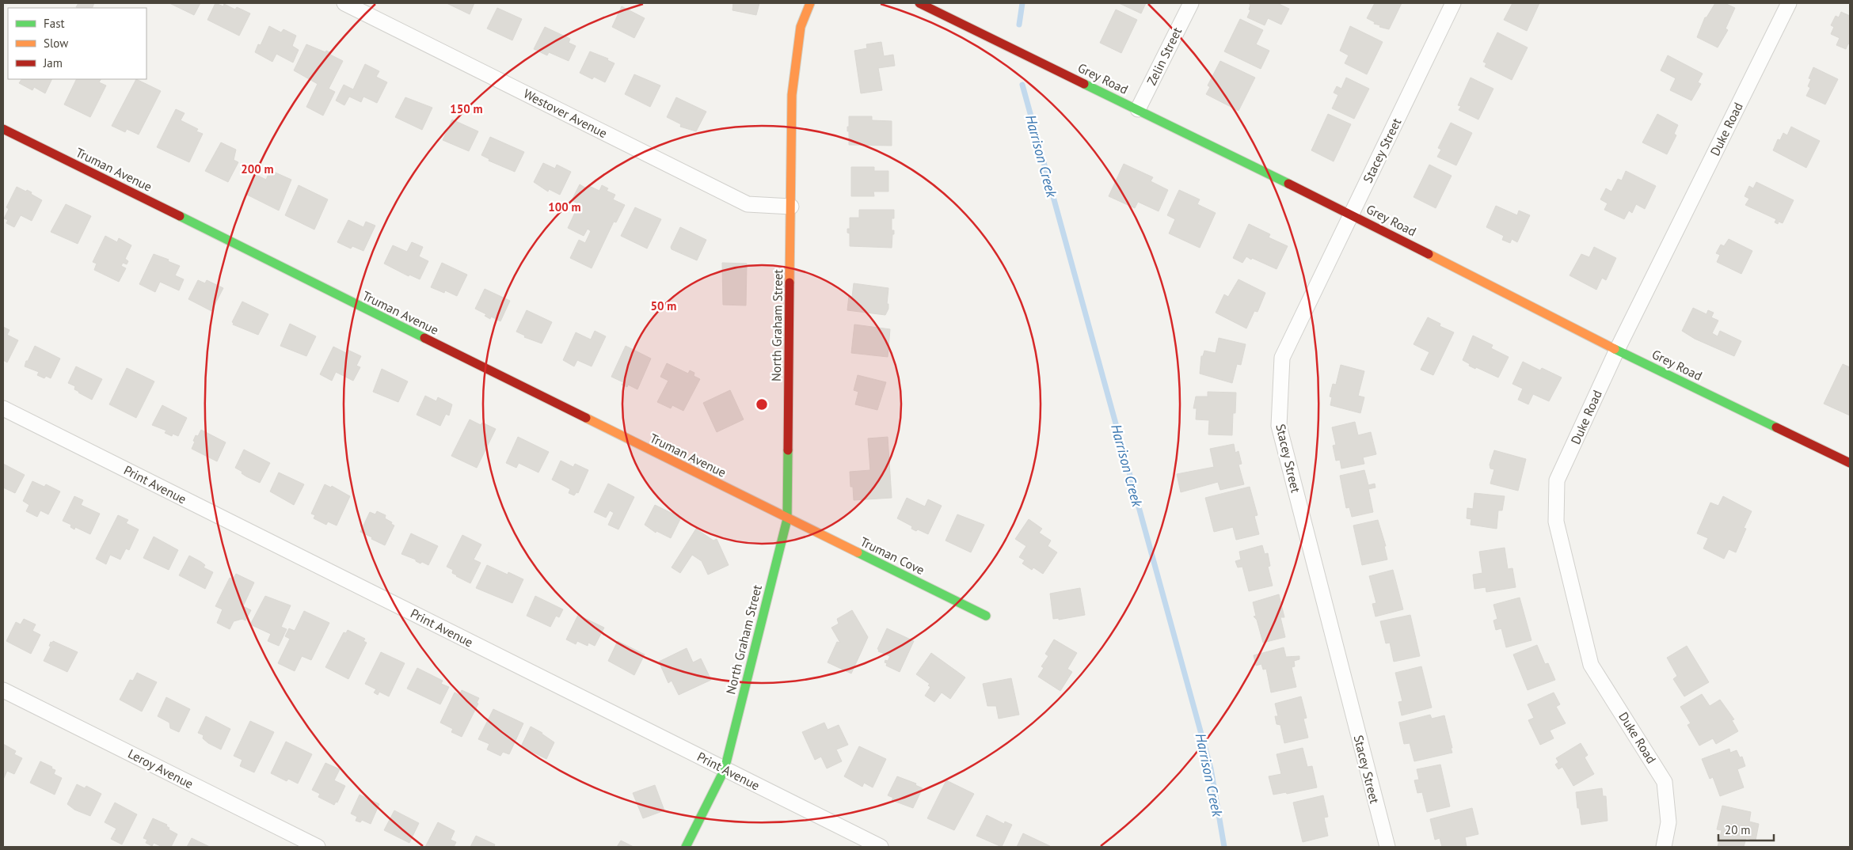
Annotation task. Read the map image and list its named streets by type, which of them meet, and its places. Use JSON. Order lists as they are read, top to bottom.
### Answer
{
  "streets": {
    "street": [
      "Zelin Street",
      "Grey Road",
      "Westover Avenue",
      "Duke Road",
      "Stacey Street",
      "Truman Avenue",
      "North Graham Street",
      "Print Avenue",
      "Truman Cove",
      "Leroy Avenue"
    ]
  },
  "crossings": [
    ["Zelin Street", "Grey Road"],
    ["Grey Road", "Duke Road"],
    ["Grey Road", "Stacey Street"],
    ["Westover Avenue", "North Graham Street"],
    ["Truman Avenue", "North Graham Street"],
    ["Truman Avenue", "Truman Cove"],
    ["North Graham Street", "Print Avenue"],
    ["North Graham Street", "Truman Cove"]
  ],
  "water": ["Harrison Creek"],
  "legend": ["Fast", "Slow", "Jam"],
  "scale_bar": "20 m",
  "rings": [
    "150 m",
    "200 m",
    "100 m",
    "50 m"
  ]
}
